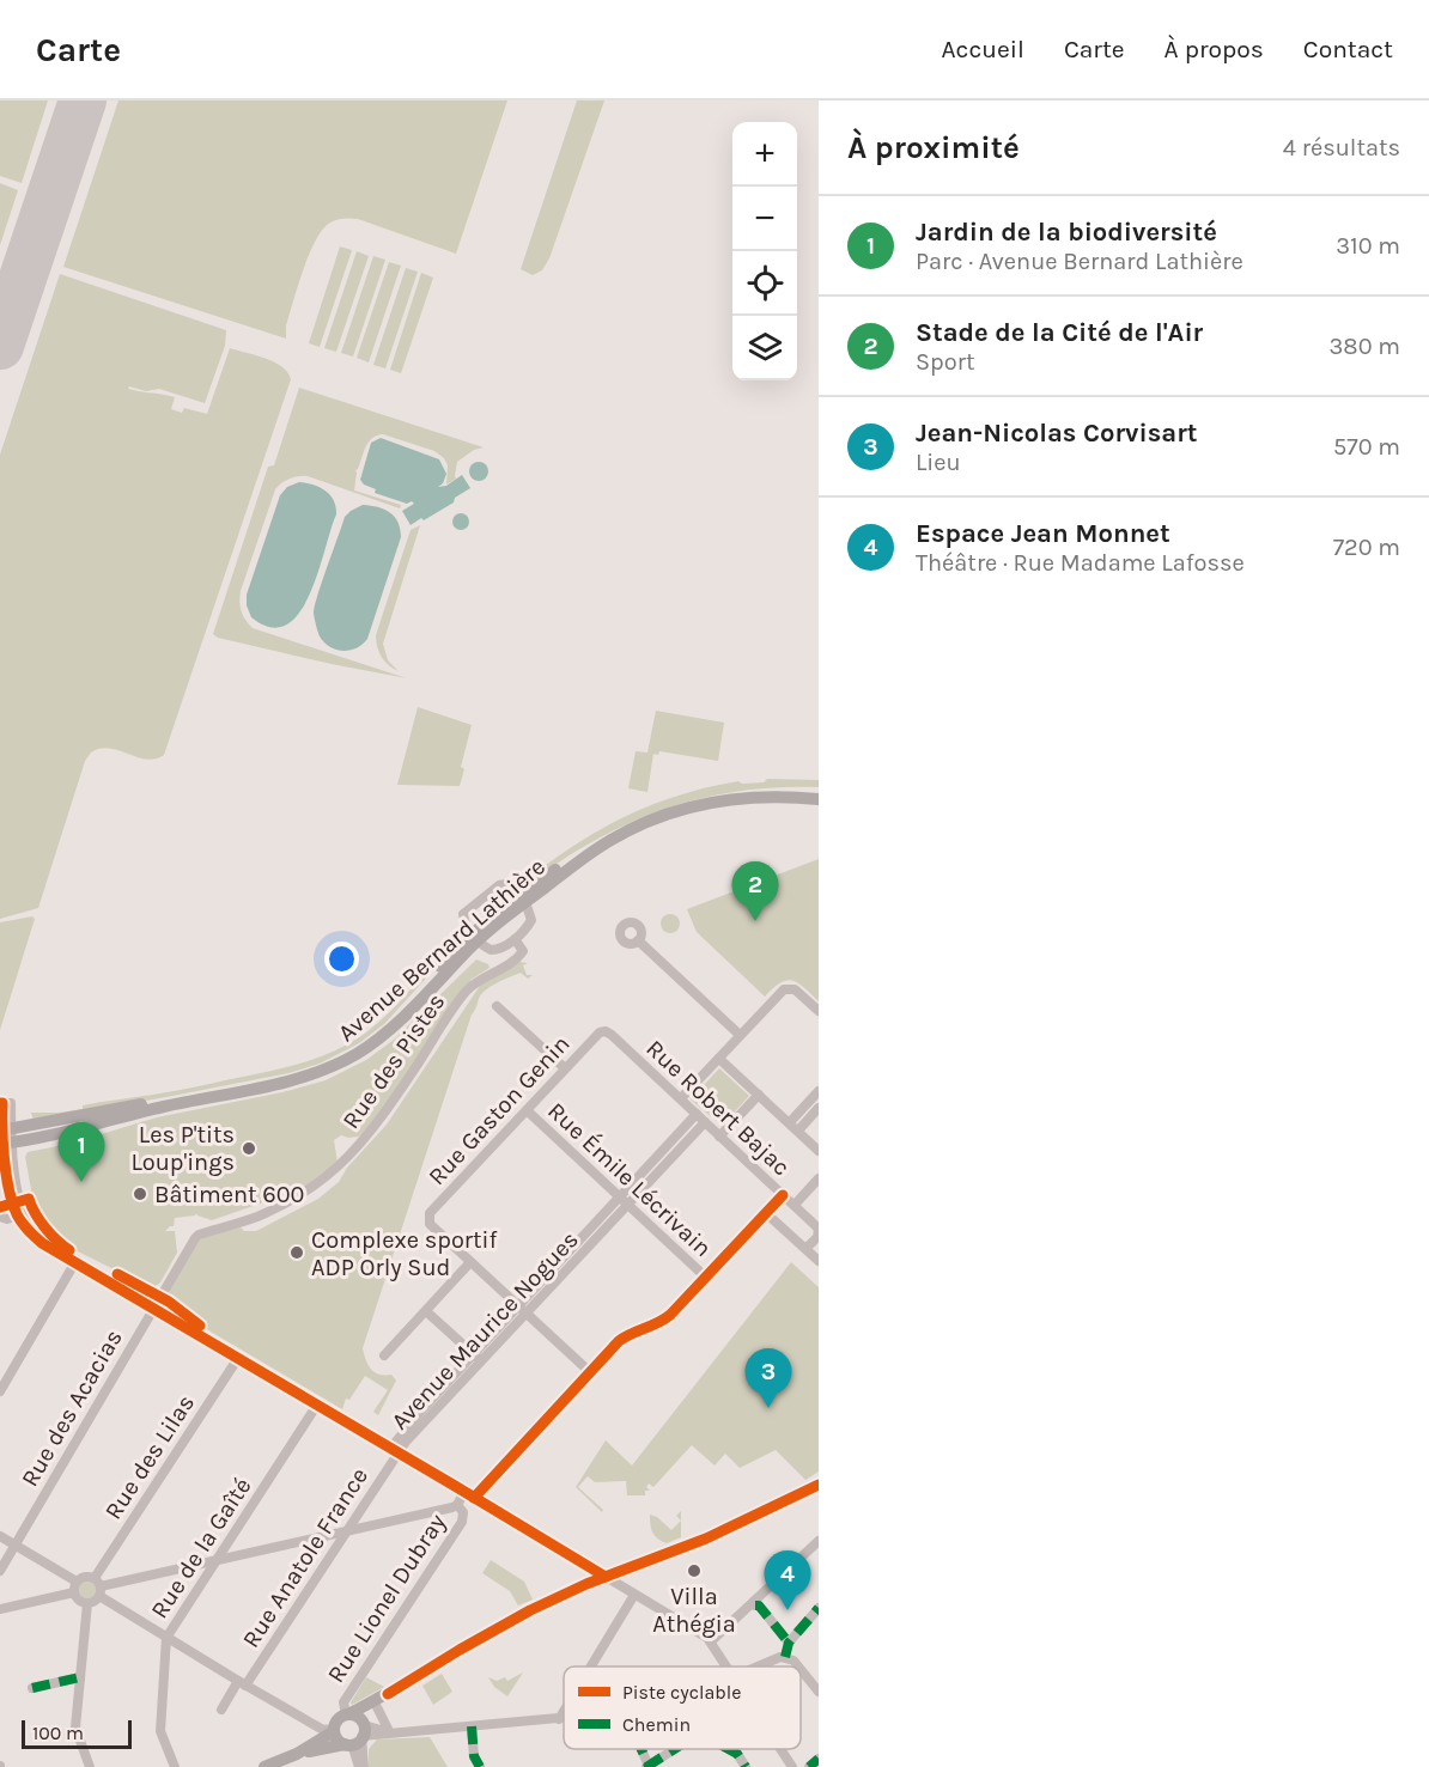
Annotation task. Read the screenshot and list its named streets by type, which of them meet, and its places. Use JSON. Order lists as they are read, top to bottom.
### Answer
{
  "streets": {
    "main road": ["Avenue Bernard Lathière"],
    "street": [
      "Rue des Pistes",
      "Rue Robert Bajac",
      "Rue Gaston Genin",
      "Rue Émile Lécrivain",
      "Avenue Maurice Nogues",
      "Rue des Acacias",
      "Rue des Lilas",
      "Rue de la Gaîté",
      "Rue Anatole France",
      "Rue Lionel Dubray"
    ]
  },
  "crossings": [
    ["Rue des Pistes", "Rue des Acacias"],
    ["Rue Robert Bajac", "Rue Gaston Genin"],
    ["Rue Robert Bajac", "Avenue Maurice Nogues"],
    ["Rue Gaston Genin", "Rue Émile Lécrivain"],
    ["Rue Émile Lécrivain", "Avenue Maurice Nogues"],
    ["Avenue Maurice Nogues", "Rue Anatole France"]
  ],
  "places": [
    "Les P'tits Loup'ings",
    "Bâtiment 600",
    "Complexe sportif ADP Orly Sud",
    "Villa Athégia"
  ],
  "legend": ["Piste cyclable", "Chemin"],
  "scale_bar": "100 m",
  "page": {
    "header": "Carte",
    "nav": [
      "Accueil",
      "Carte",
      "À propos",
      "Contact"
    ],
    "heading": ["À proximité", "4 résultats"],
    "map_buttons": ["+", "−"],
    "list": [
      {
        "mark": "1",
        "name": "Jardin de la biodiversité",
        "note": "Parc · Avenue Bernard Lathière",
        "value": "310 m"
      },
      {
        "mark": "2",
        "name": "Stade de la Cité de l'Air",
        "note": "Sport",
        "value": "380 m"
      },
      {
        "mark": "3",
        "name": "Jean-Nicolas Corvisart",
        "note": "Lieu",
        "value": "570 m"
      },
      {
        "mark": "4",
        "name": "Espace Jean Monnet",
        "note": "Théâtre · Rue Madame Lafosse",
        "value": "720 m"
      }
    ],
    "pins": [
      "2",
      "1",
      "3",
      "4"
    ],
    "scale": "100 m"
  }
}
